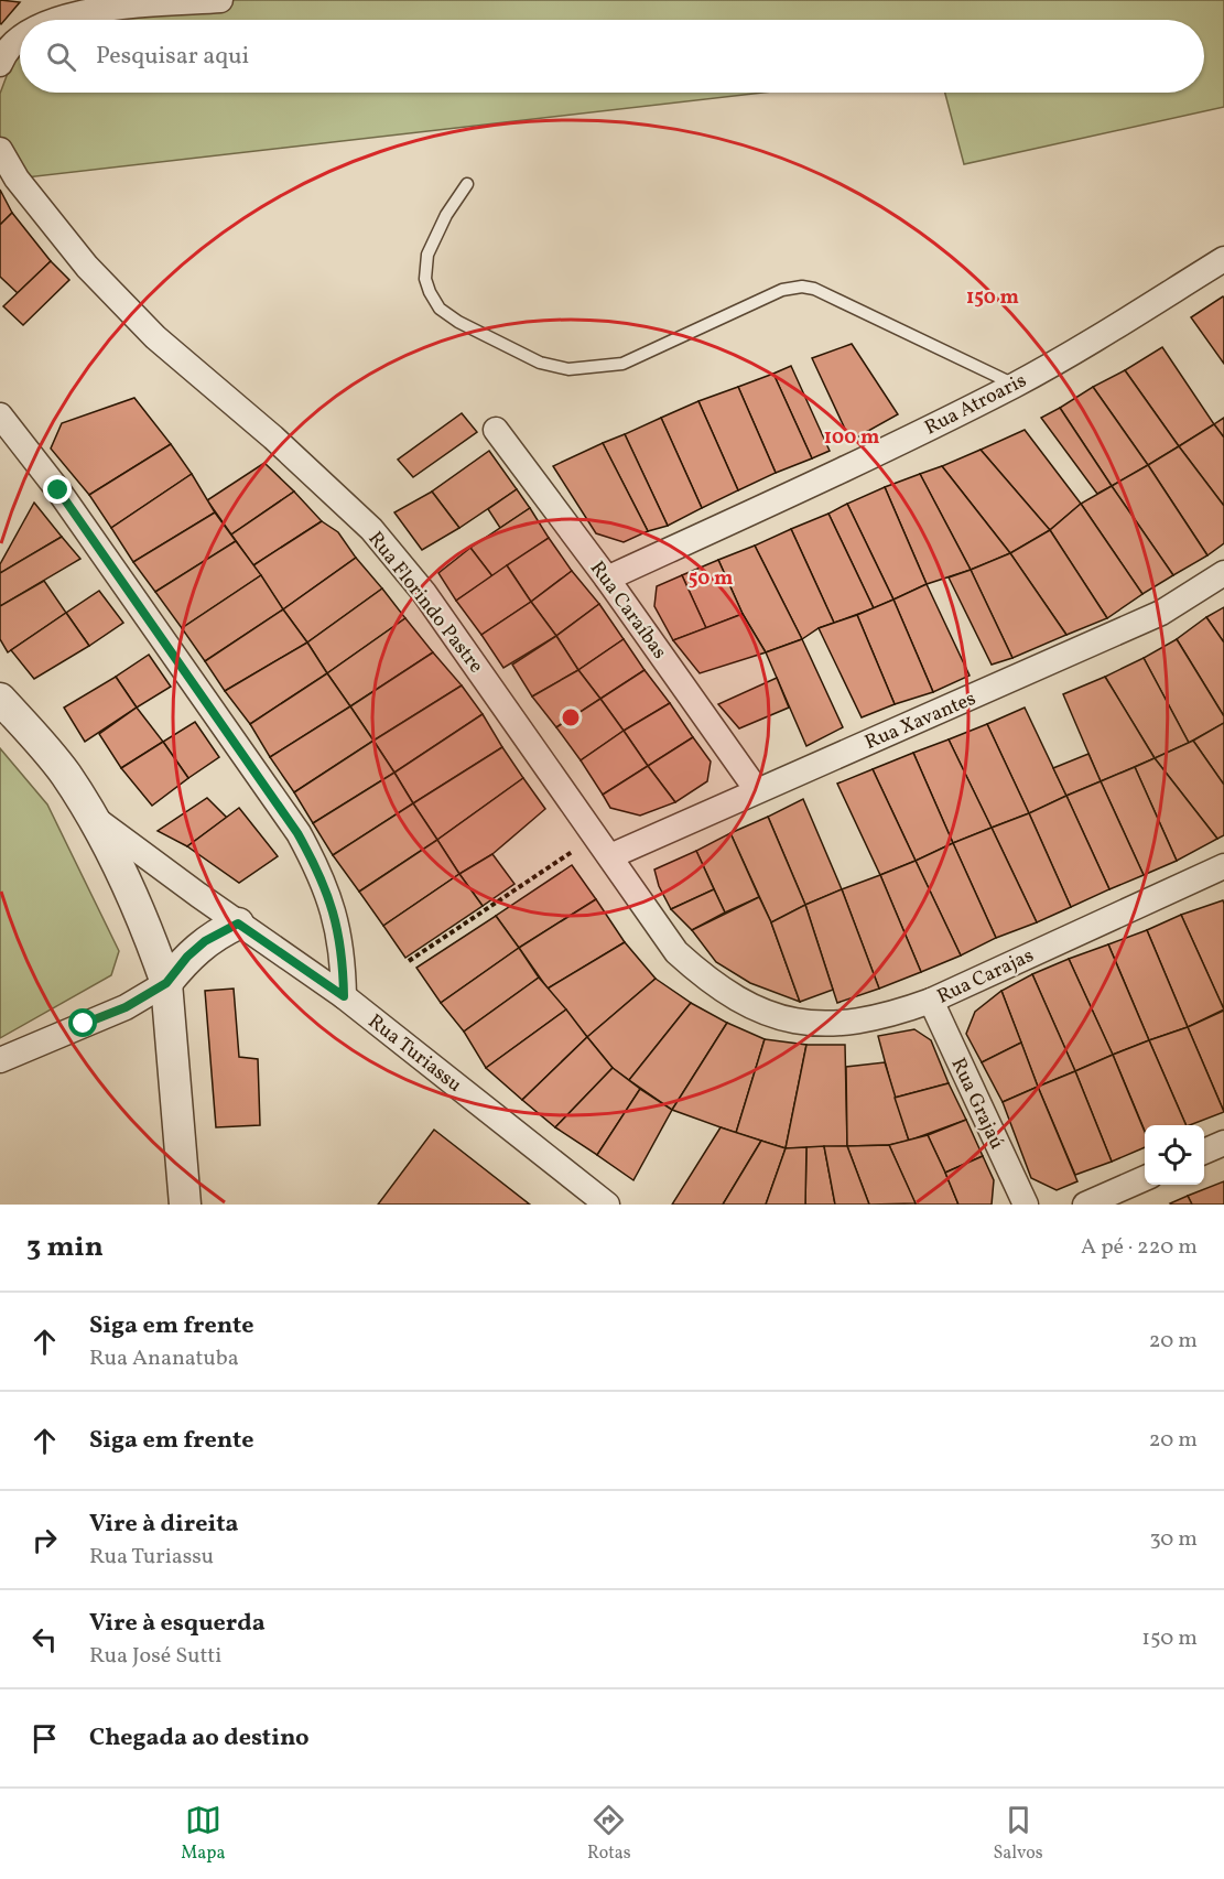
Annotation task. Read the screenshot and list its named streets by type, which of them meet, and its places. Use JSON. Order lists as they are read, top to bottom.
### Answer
{
  "streets": {
    "street": [
      "Rua Atroaris",
      "Rua Florindo Pastre",
      "Rua Caraíbas",
      "Rua Xavantes",
      "Rua Carajas",
      "Rua Turiassu",
      "Rua Grajaú"
    ]
  },
  "crossings": [
    ["Rua Atroaris", "Rua Caraíbas"],
    ["Rua Florindo Pastre", "Rua Xavantes"],
    ["Rua Florindo Pastre", "Rua Carajas"],
    ["Rua Caraíbas", "Rua Xavantes"],
    ["Rua Carajas", "Rua Grajaú"]
  ],
  "page": {
    "search": "Pesquisar aqui",
    "heading": ["3 min", "A pé · 220 m"],
    "list": [
      ["Siga em frente", "Rua Ananatuba", "20 m"],
      ["Siga em frente", "20 m"],
      ["Vire à direita", "Rua Turiassu", "30 m"],
      ["Vire à esquerda", "Rua José Sutti", "150 m"],
      "Chegada ao destino"
    ],
    "nav": ["Mapa", "Rotas", "Salvos"]
  },
  "rings": ["150 m", "100 m", "50 m"]
}
